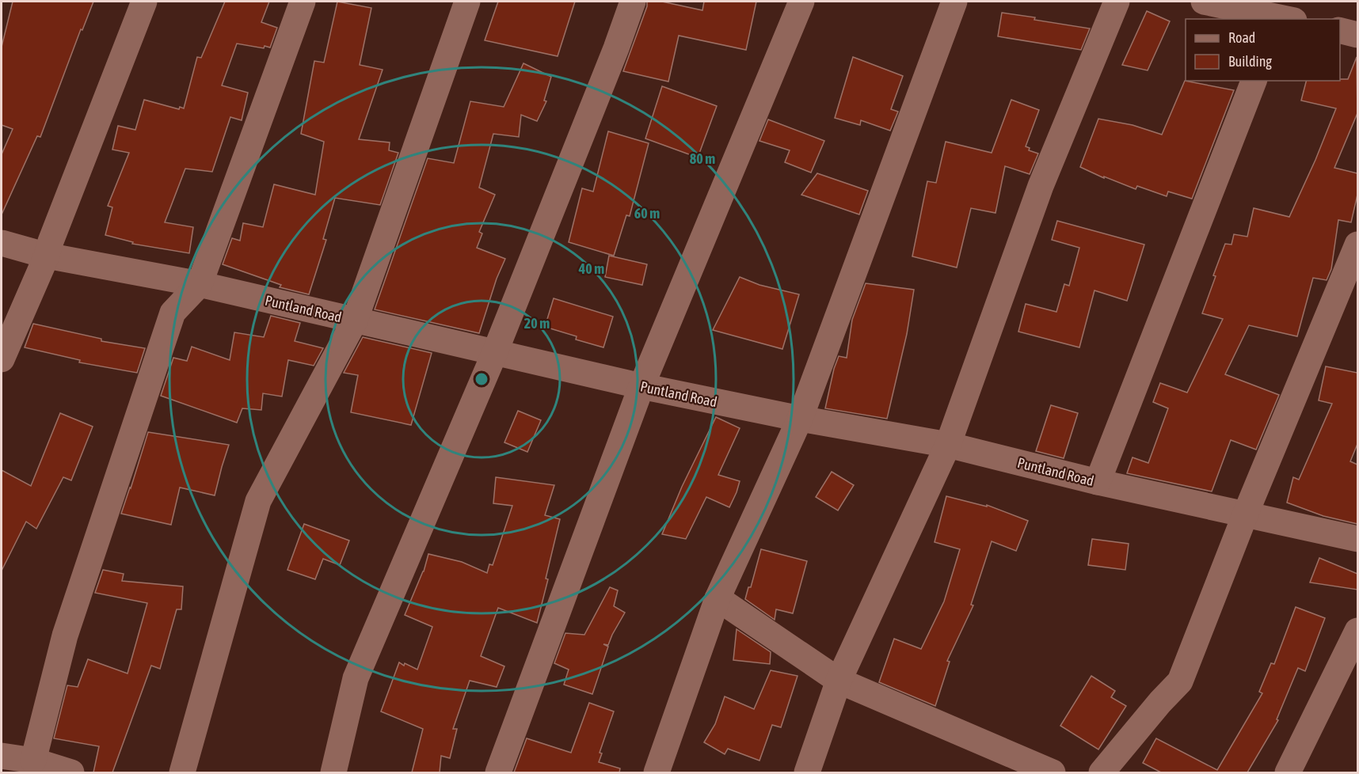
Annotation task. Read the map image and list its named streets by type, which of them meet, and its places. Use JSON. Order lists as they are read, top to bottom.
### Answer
{
  "streets": {
    "street": ["Puntland Road"]
  },
  "legend": ["Road", "Building"],
  "rings": [
    "80 m",
    "60 m",
    "40 m",
    "20 m"
  ]
}
